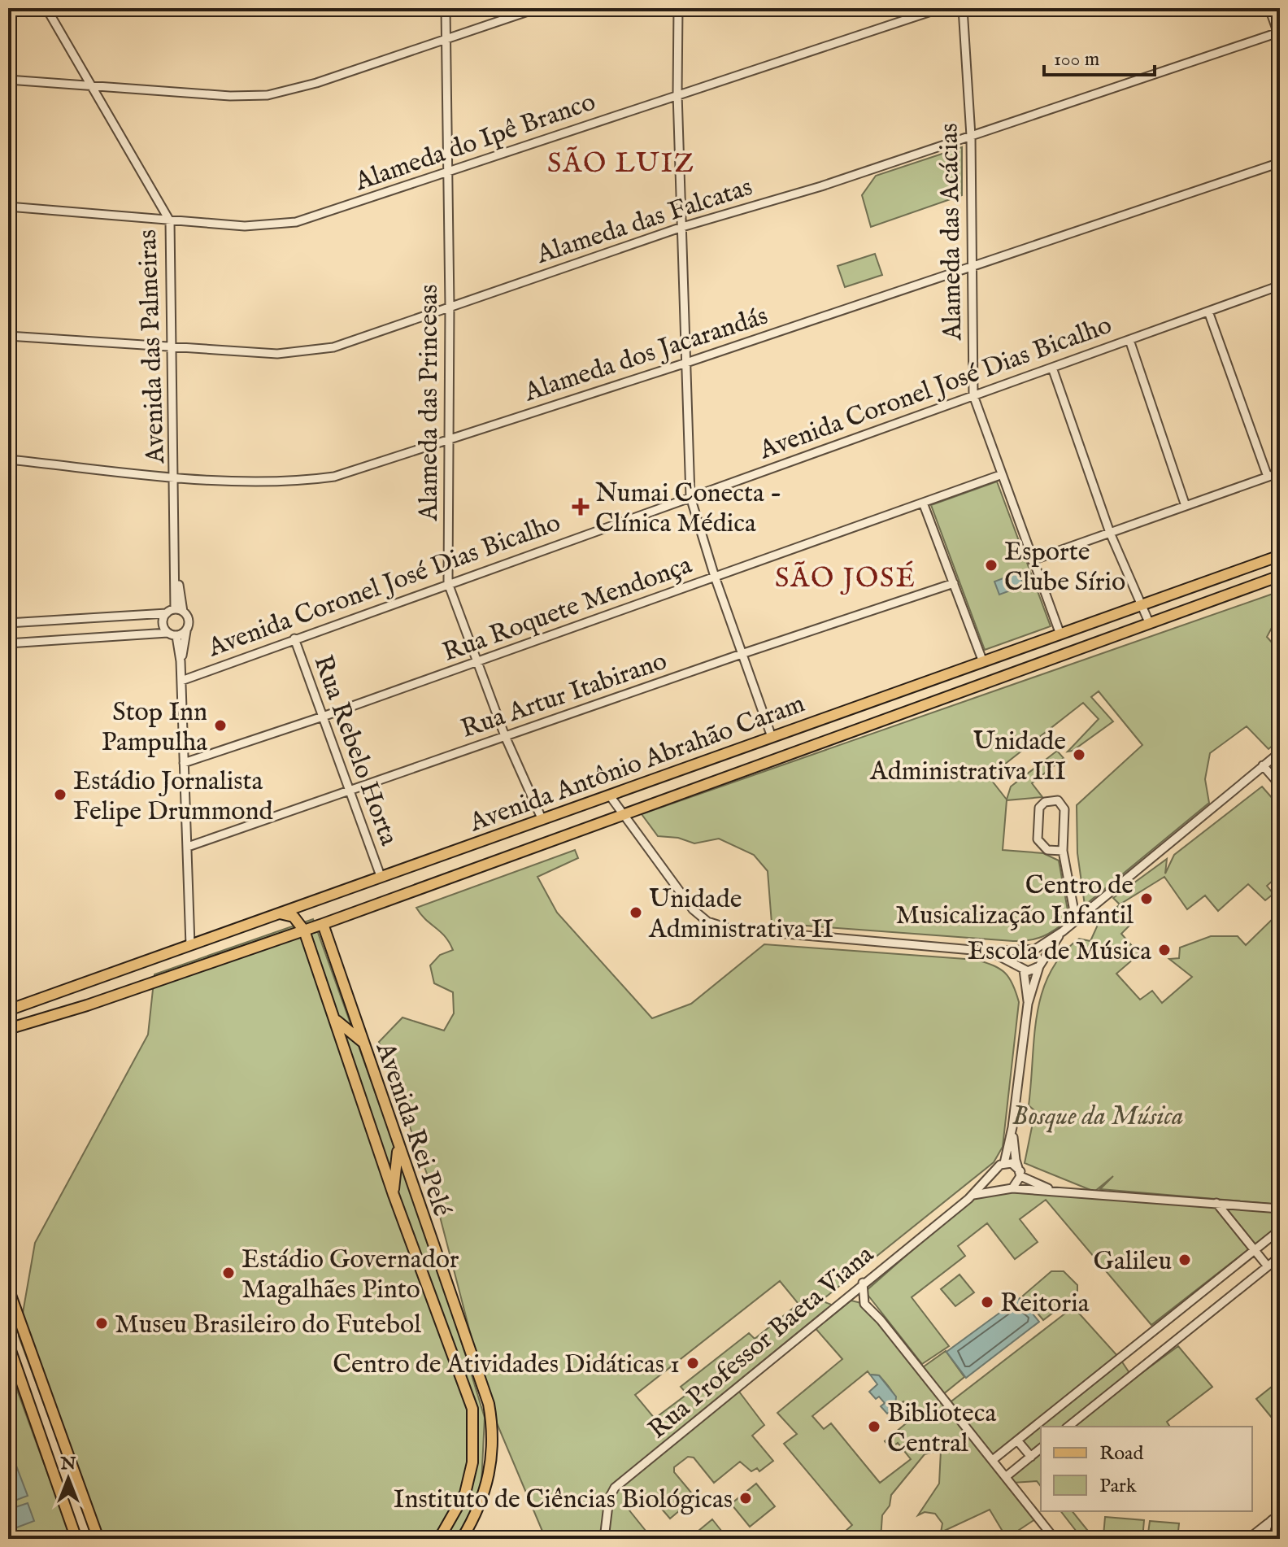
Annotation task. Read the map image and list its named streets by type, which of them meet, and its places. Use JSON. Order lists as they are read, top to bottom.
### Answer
{
  "streets": {
    "main road": ["Avenida Antônio Abrahão Caram", "Avenida Rei Pelé"],
    "street": [
      "Alameda do Ipê Branco",
      "Alameda das Falcatas",
      "Alameda das Acácias",
      "Avenida das Palmeiras",
      "Alameda dos Jacarandás",
      "Avenida Coronel José Dias Bicalho",
      "Alameda das Princesas",
      "Rua Roquete Mendonça",
      "Rua Artur Itabirano",
      "Rua Rebelo Horta",
      "Rua Professor Baeta Viana"
    ]
  },
  "crossings": [
    ["Alameda do Ipê Branco", "Avenida das Palmeiras"],
    ["Alameda do Ipê Branco", "Alameda das Princesas"],
    ["Alameda das Falcatas", "Alameda das Acácias"],
    ["Alameda das Falcatas", "Avenida das Palmeiras"],
    ["Alameda das Falcatas", "Alameda das Princesas"],
    ["Alameda das Acácias", "Alameda dos Jacarandás"],
    ["Alameda das Acácias", "Avenida Coronel José Dias Bicalho"],
    ["Alameda das Acácias", "Rua Roquete Mendonça"],
    ["Alameda das Acácias", "Avenida Antônio Abrahão Caram"],
    ["Avenida das Palmeiras", "Alameda dos Jacarandás"],
    ["Alameda dos Jacarandás", "Alameda das Princesas"],
    ["Avenida Coronel José Dias Bicalho", "Alameda das Princesas"],
    ["Avenida Coronel José Dias Bicalho", "Rua Rebelo Horta"],
    ["Alameda das Princesas", "Rua Roquete Mendonça"],
    ["Alameda das Princesas", "Rua Artur Itabirano"],
    ["Alameda das Princesas", "Avenida Antônio Abrahão Caram"],
    ["Rua Roquete Mendonça", "Rua Rebelo Horta"],
    ["Rua Artur Itabirano", "Rua Rebelo Horta"],
    ["Rua Rebelo Horta", "Avenida Antônio Abrahão Caram"],
    ["Avenida Antônio Abrahão Caram", "Avenida Rei Pelé"]
  ],
  "districts": ["SÃO LUIZ", "SÃO JOSÉ"],
  "parks": ["Bosque da Música"],
  "places": {
    "health": ["Numai Conecta - Clínica Médica"],
    "other": [
      "Esporte Clube Sírio",
      "Stop Inn Pampulha",
      "Unidade Administrativa III",
      "Estádio Jornalista Felipe Drummond",
      "Centro de Musicalização Infantil",
      "Unidade Administrativa II",
      "Escola de Música",
      "Galileu",
      "Estádio Governador Magalhães Pinto",
      "Reitoria",
      "Museu Brasileiro do Futebol",
      "Centro de Atividades Didáticas 1",
      "Biblioteca Central",
      "Instituto de Ciências Biológicas"
    ]
  },
  "legend": ["Road", "Park"],
  "scale_bar": "100 m",
  "north": "top"
}
